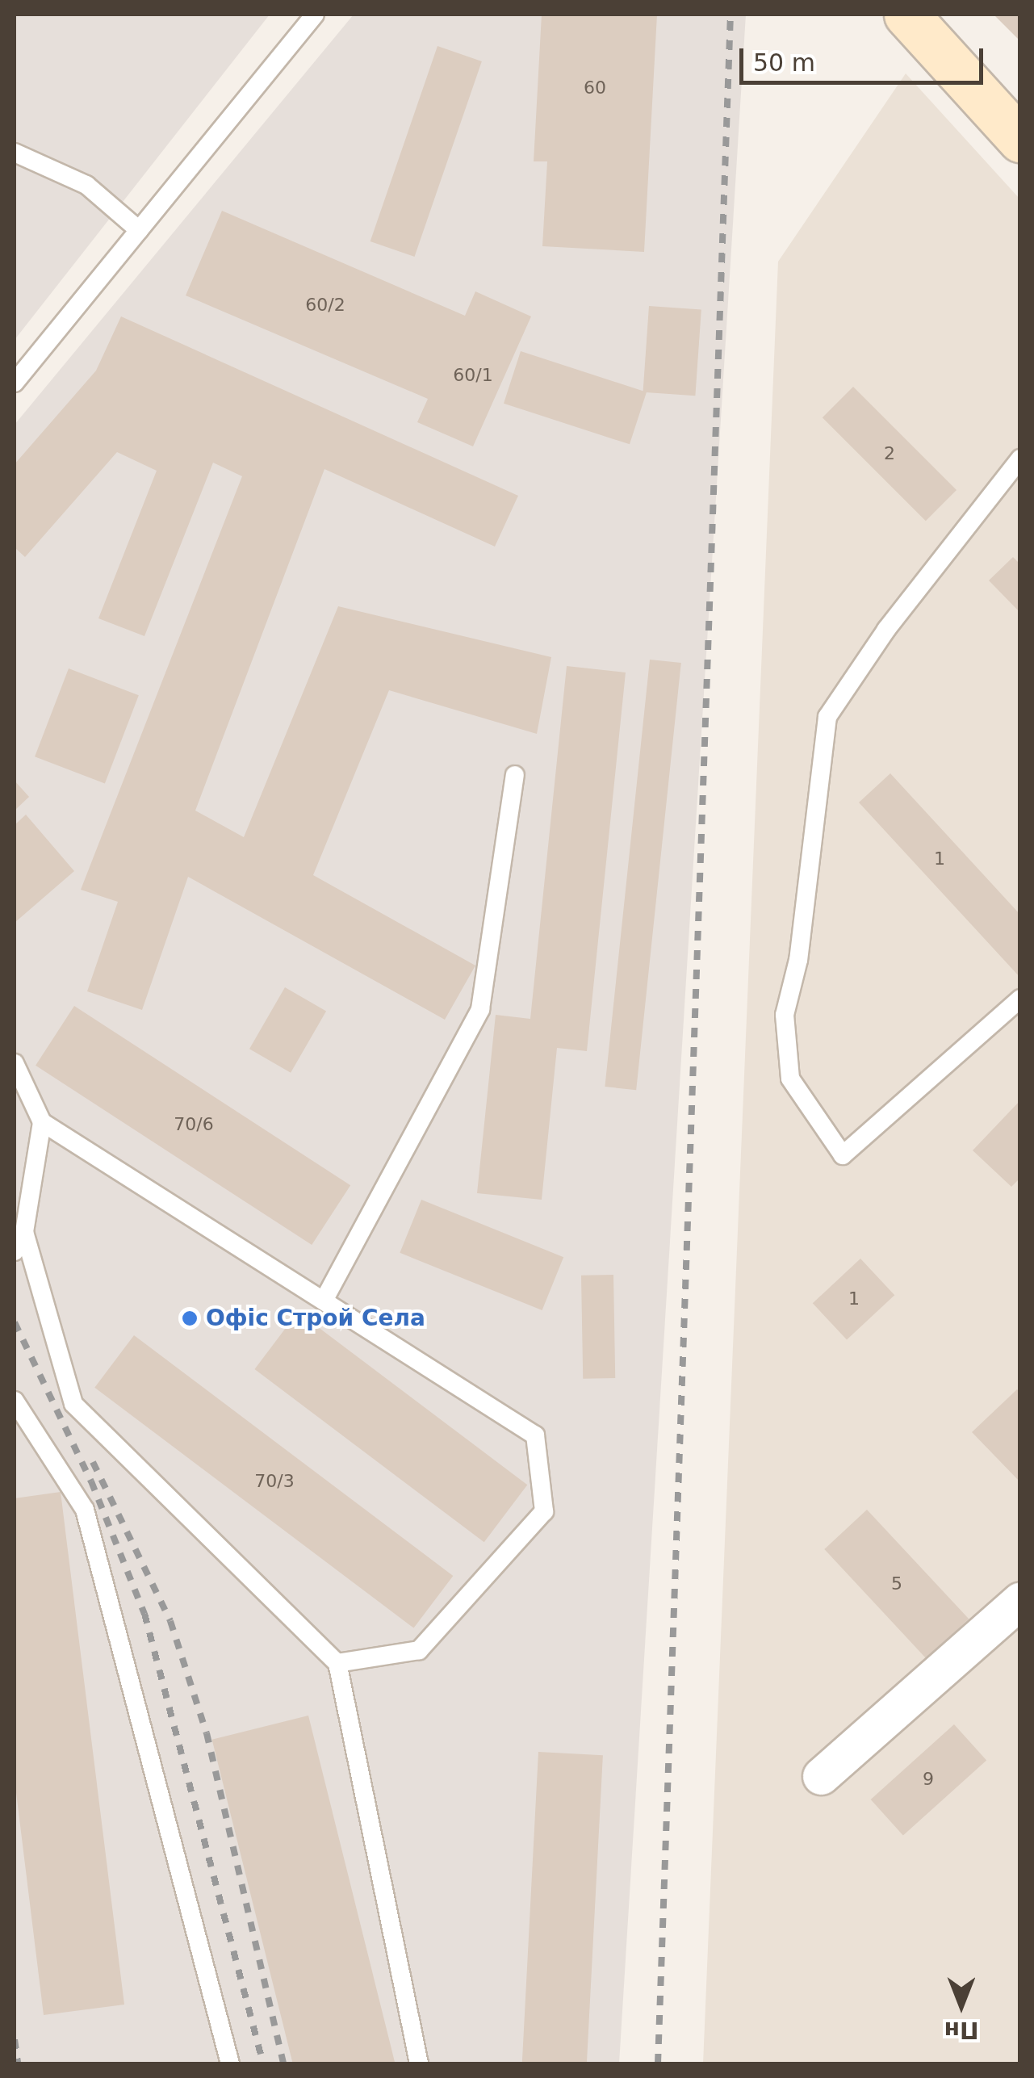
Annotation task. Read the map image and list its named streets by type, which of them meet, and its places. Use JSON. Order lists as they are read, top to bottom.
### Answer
{
  "places": ["Офіс Строй Села"],
  "house_numbers": [
    "60",
    "60/2",
    "60/1",
    "2",
    "1",
    "70/6",
    "1",
    "70/3",
    "5",
    "9"
  ],
  "scale_bar": "50 m",
  "north": "bottom"
}
